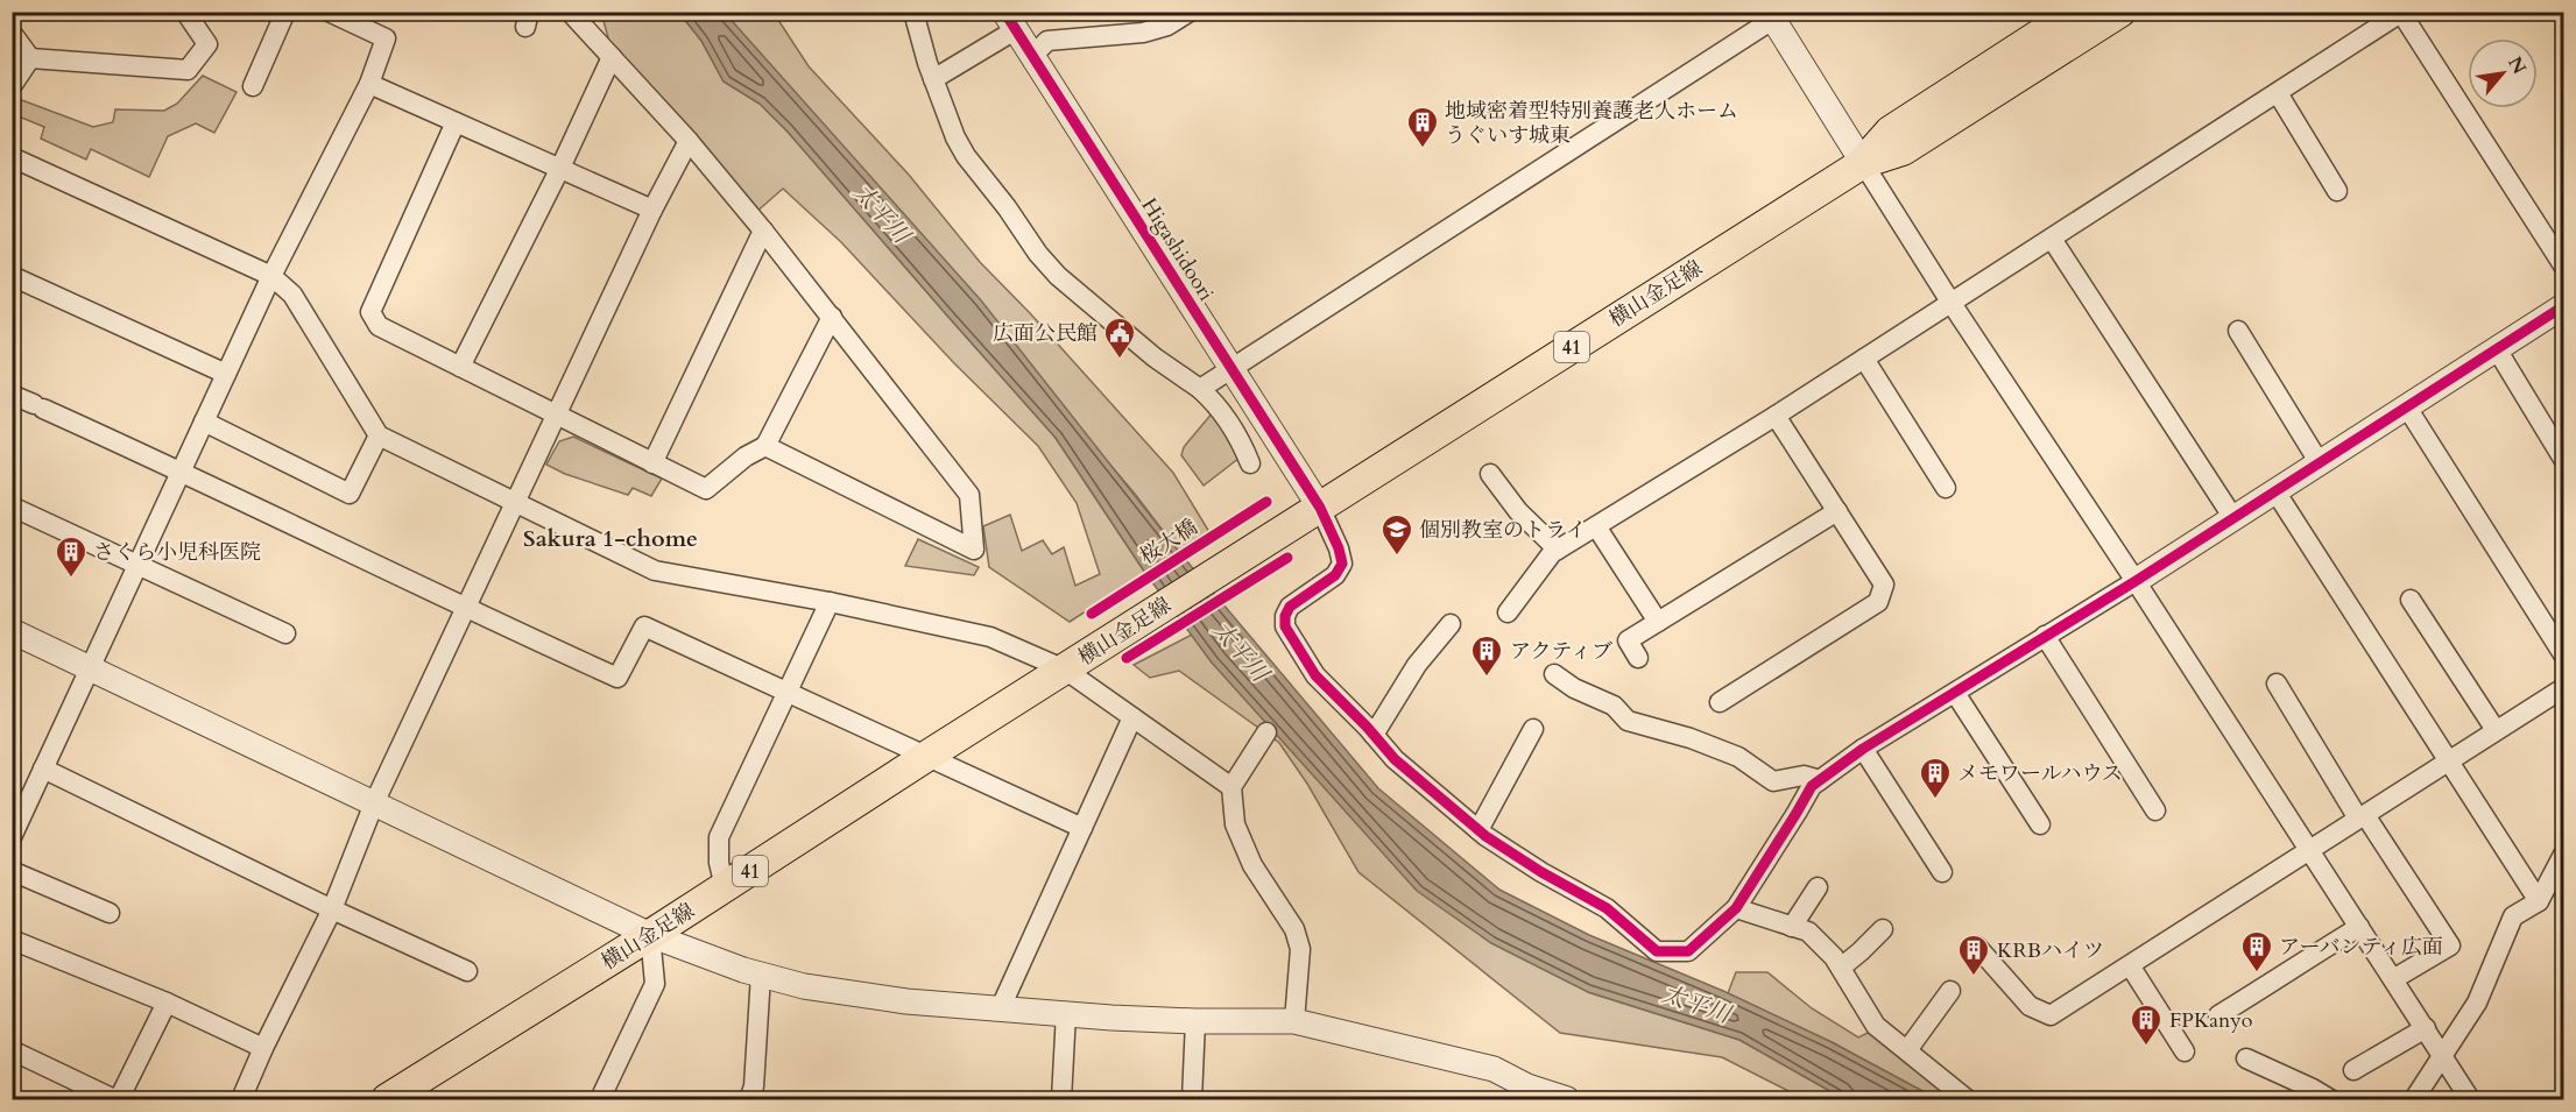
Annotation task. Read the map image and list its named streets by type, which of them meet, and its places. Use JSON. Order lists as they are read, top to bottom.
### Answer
{
  "streets": {
    "main road": ["横山金足線", "41"],
    "street": ["Higashidoori"],
    "cycle path": ["桜大橋"]
  },
  "crossings": [
    ["Higashidoori", "横山金足線"]
  ],
  "districts": ["Sakura 1-chome"],
  "water": ["太平川"],
  "places": {
    "building": [
      "地域密着型特別養護老人ホーム うぐいす城東",
      "さくら小児科医院",
      "アクティブ",
      "メモワールハウス",
      "アーバンティ広面",
      "KRBハイツ",
      "FPKanyo"
    ],
    "public building": ["広面公民館"],
    "school or university": ["個別教室のトライ"]
  },
  "north": "top right"
}
